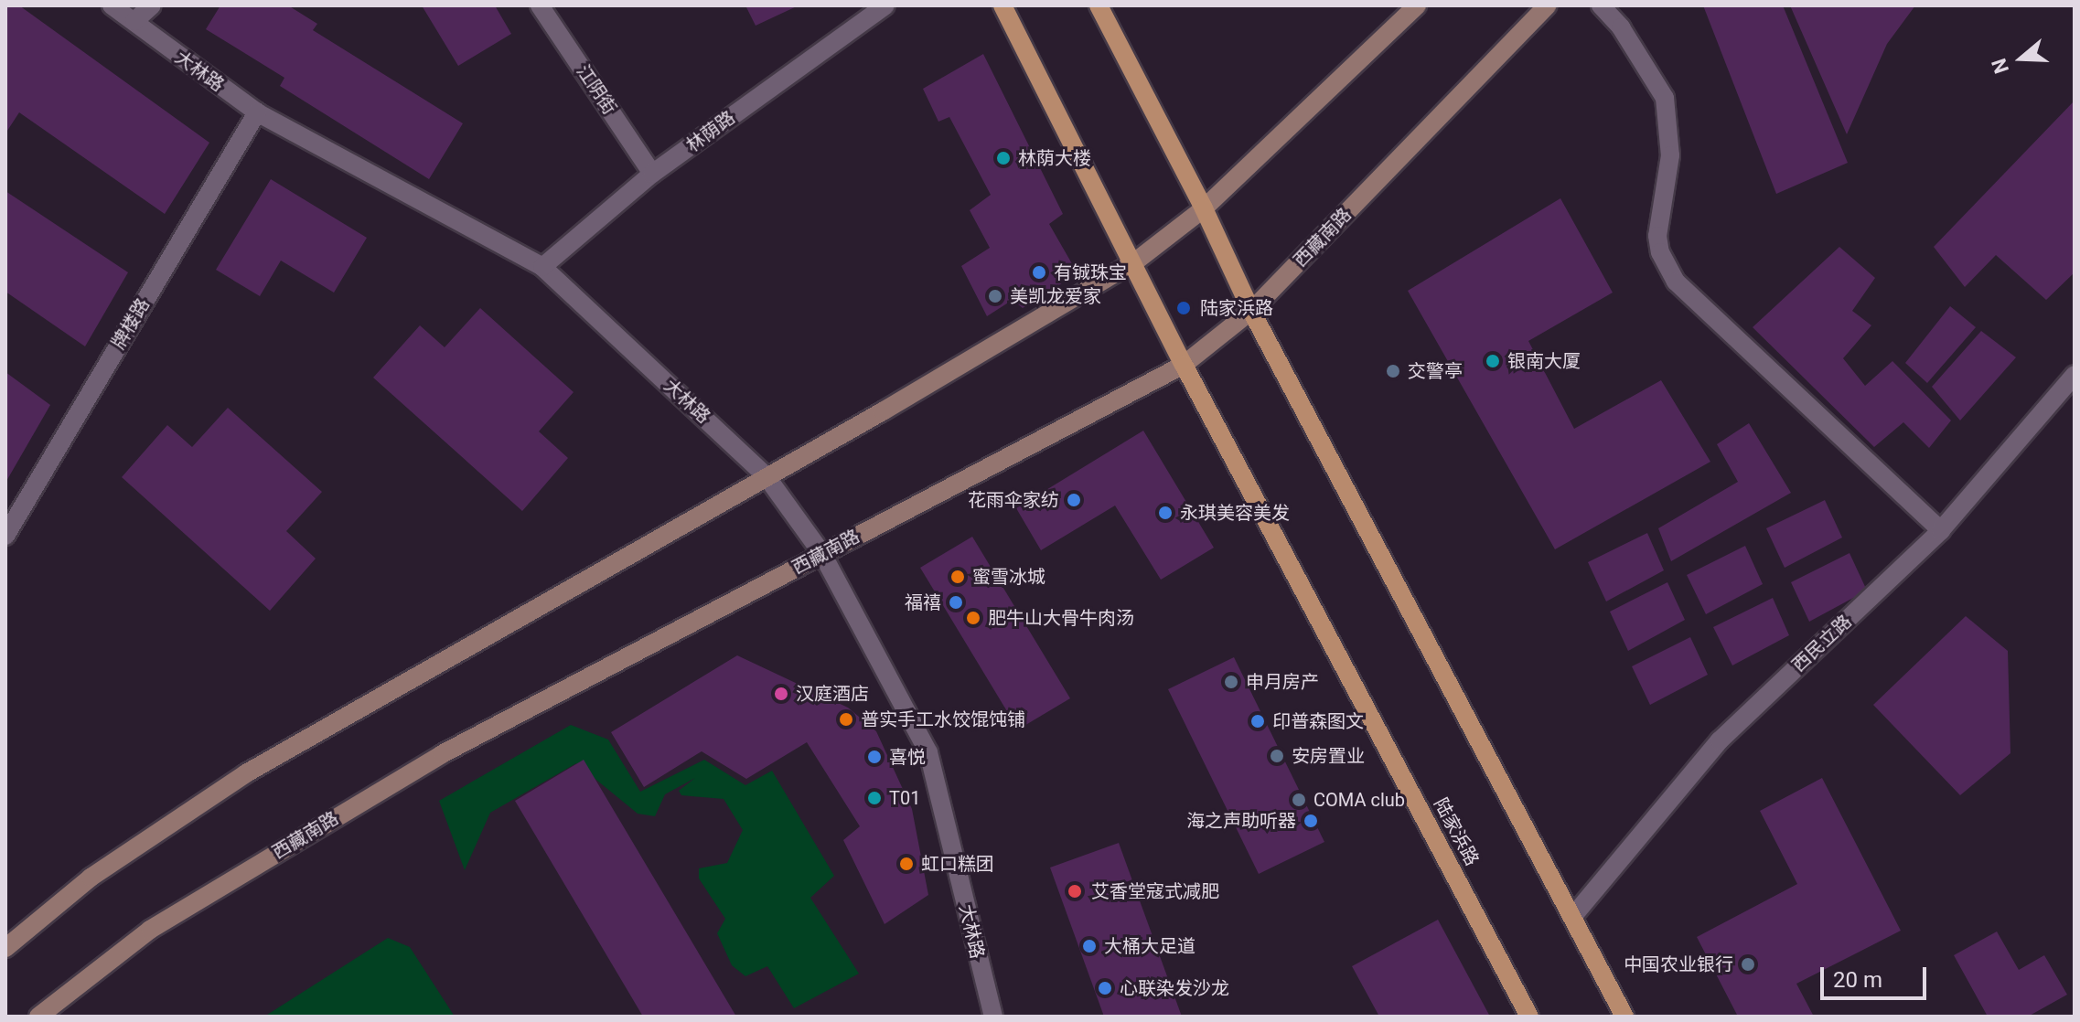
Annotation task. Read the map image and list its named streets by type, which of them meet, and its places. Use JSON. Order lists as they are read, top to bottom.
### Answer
{
  "streets": {
    "main road": ["西藏南路", "陆家浜路"],
    "street": [
      "大林路",
      "江阴街",
      "林荫路",
      "牌楼路",
      "西民立路"
    ]
  },
  "crossings": [
    ["大林路", "林荫路"],
    ["大林路", "西藏南路"],
    ["大林路", "牌楼路"],
    ["江阴街", "林荫路"],
    ["西藏南路", "陆家浜路"]
  ],
  "places": [
    "林荫大楼",
    "有铖珠宝",
    "美凯龙爱家",
    "陆家浜路",
    "银南大厦",
    "交警亭",
    "花雨伞家纺",
    "永琪美容美发",
    "蜜雪冰城",
    "福禧",
    "肥牛山大骨牛肉汤",
    "申月房产",
    "汉庭酒店",
    "普实手工水饺馄饨铺",
    "印普森图文",
    "安房置业",
    "喜悦",
    "T01",
    "COMA club",
    "海之声助听器",
    "虹口糕团",
    "艾香堂寇式减肥",
    "大桶大足道",
    "中国农业银行",
    "心联染发沙龙"
  ],
  "scale_bar": "20 m",
  "north": "left"
}
